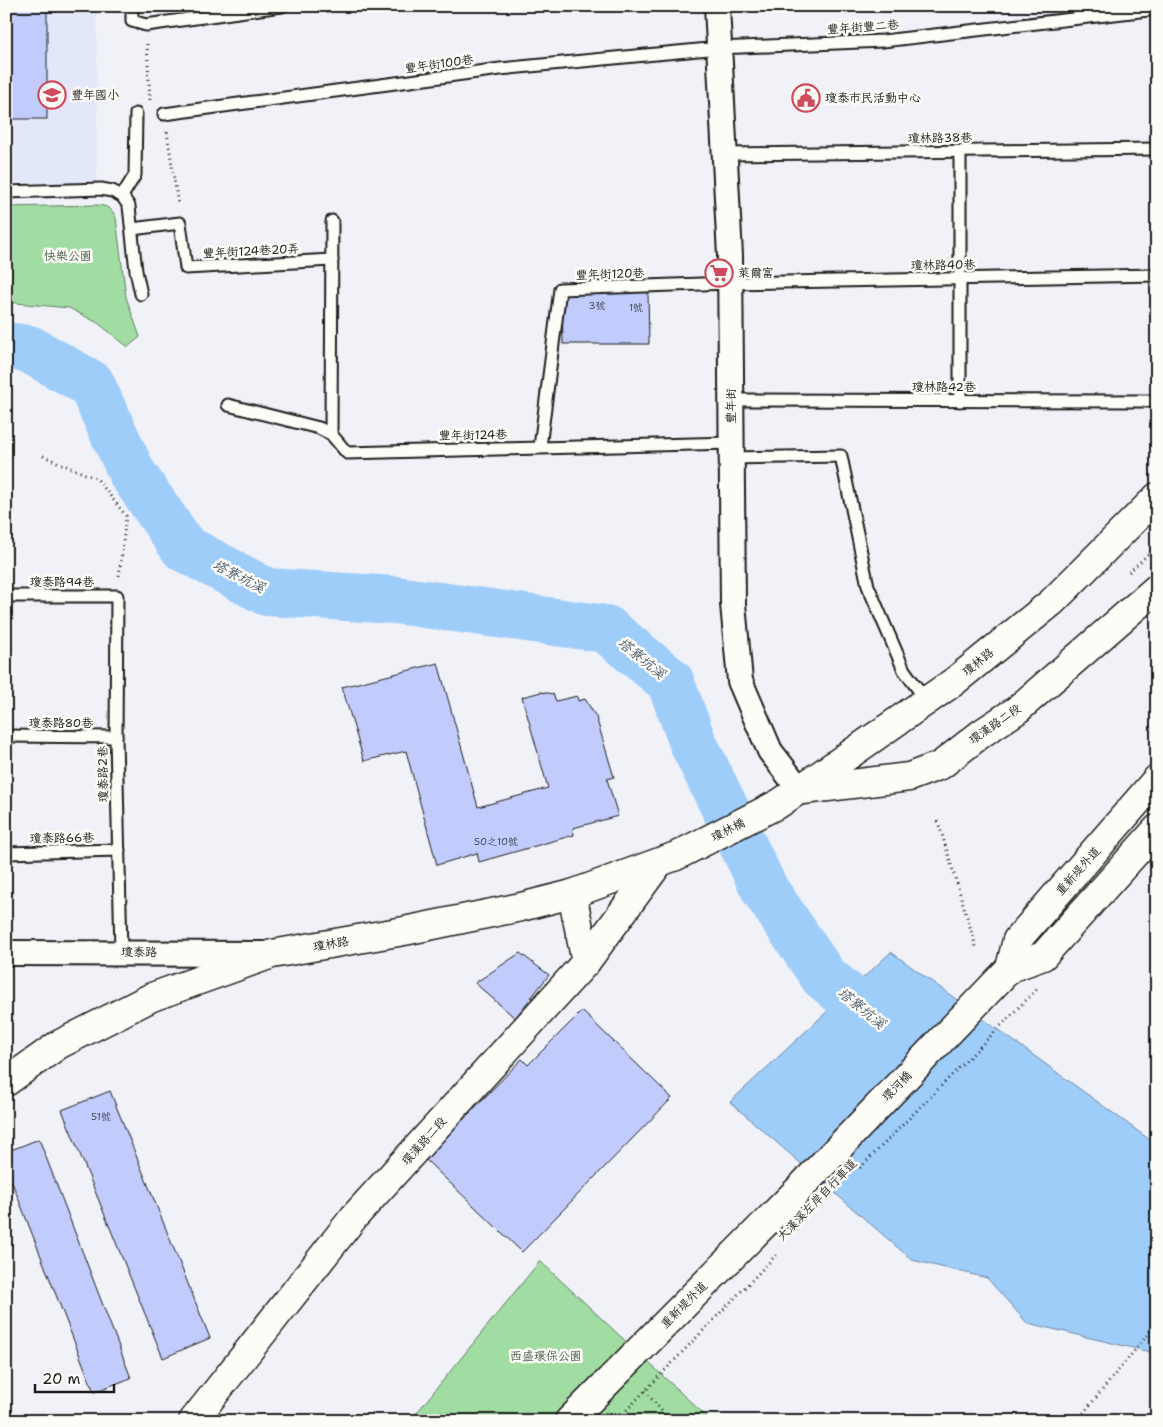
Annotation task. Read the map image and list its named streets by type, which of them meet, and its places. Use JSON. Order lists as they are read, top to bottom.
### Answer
{
  "streets": {
    "street": [
      "豐年街",
      "瓊林路",
      "環漢路二段",
      "瓊林橋",
      "重新堤外道",
      "瓊泰路",
      "環河橋"
    ],
    "lane": [
      "豐年街豐二巷",
      "豐年街100巷",
      "瓊林路38巷",
      "豐年街124巷20弄",
      "瓊林路40巷",
      "豐年街120巷",
      "瓊林路42巷",
      "豐年街124巷",
      "瓊泰路94巷",
      "瓊泰路80巷",
      "瓊泰路2巷",
      "瓊泰路66巷"
    ],
    "path": ["大漢溪左岸自行車道"]
  },
  "crossings": [
    ["豐年街豐二巷", "豐年街100巷"],
    ["豐年街豐二巷", "豐年街"],
    ["豐年街100巷", "豐年街"],
    ["瓊林路38巷", "豐年街"],
    ["瓊林路40巷", "豐年街120巷"],
    ["瓊林路40巷", "豐年街"],
    ["豐年街120巷", "豐年街"],
    ["豐年街120巷", "豐年街124巷"],
    ["瓊林路42巷", "豐年街"],
    ["豐年街", "豐年街124巷"],
    ["豐年街", "瓊林路"],
    ["豐年街", "環漢路二段"],
    ["豐年街", "瓊林橋"],
    ["豐年街124巷", "瓊林路"],
    ["瓊泰路94巷", "瓊泰路2巷"],
    ["瓊林路", "環漢路二段"],
    ["瓊林路", "瓊林橋"],
    ["瓊林路", "瓊泰路"],
    ["瓊泰路80巷", "瓊泰路2巷"],
    ["環漢路二段", "瓊林橋"],
    ["瓊泰路2巷", "瓊泰路66巷"],
    ["瓊泰路2巷", "瓊泰路"],
    ["重新堤外道", "環河橋"]
  ],
  "water": ["塔寮坑溪"],
  "parks": ["快樂公園", "西盛環保公園"],
  "places": {
    "school or university": ["豐年國小"],
    "public building": ["瓊泰市民活動中心"],
    "supermarket": ["萊爾富"]
  },
  "house_numbers": [
    "3號",
    "1號",
    "50之10號",
    "51號"
  ],
  "scale_bar": "20 m"
}
